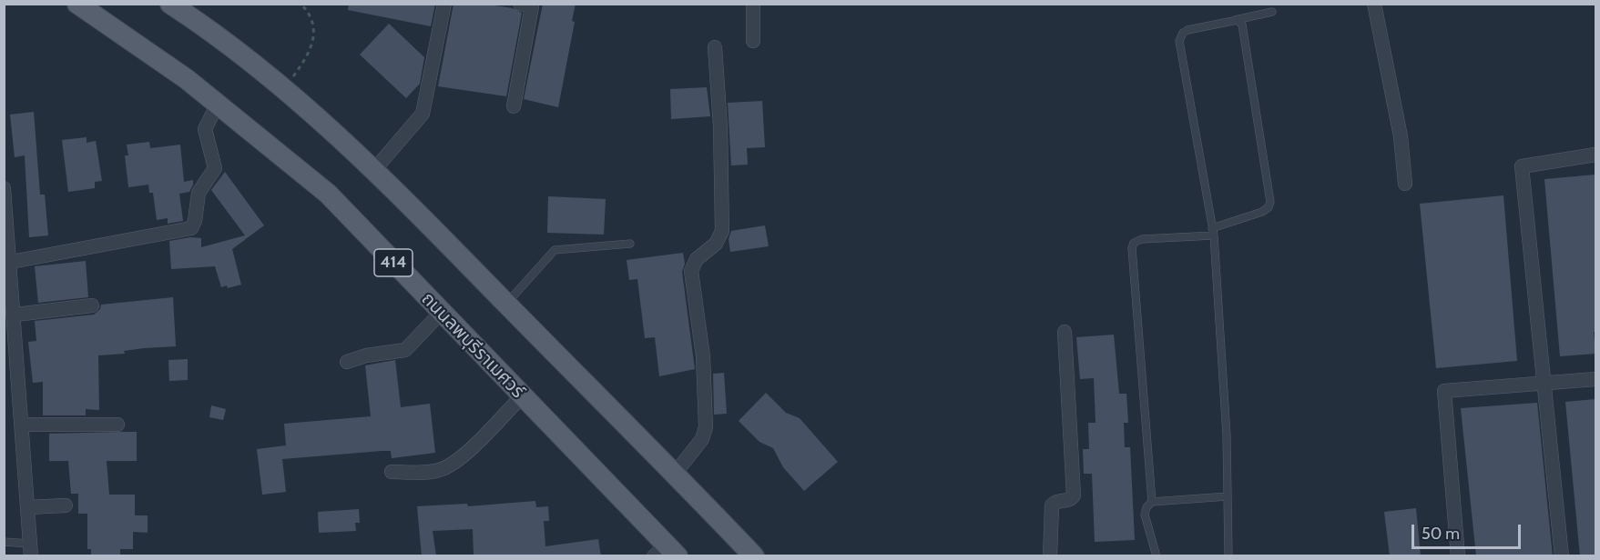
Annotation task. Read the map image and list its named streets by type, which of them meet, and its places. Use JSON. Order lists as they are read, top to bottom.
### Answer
{
  "streets": {
    "main road": ["414", "ถนนลพบุรีราเมศวร์"]
  },
  "scale_bar": "50 m"
}
